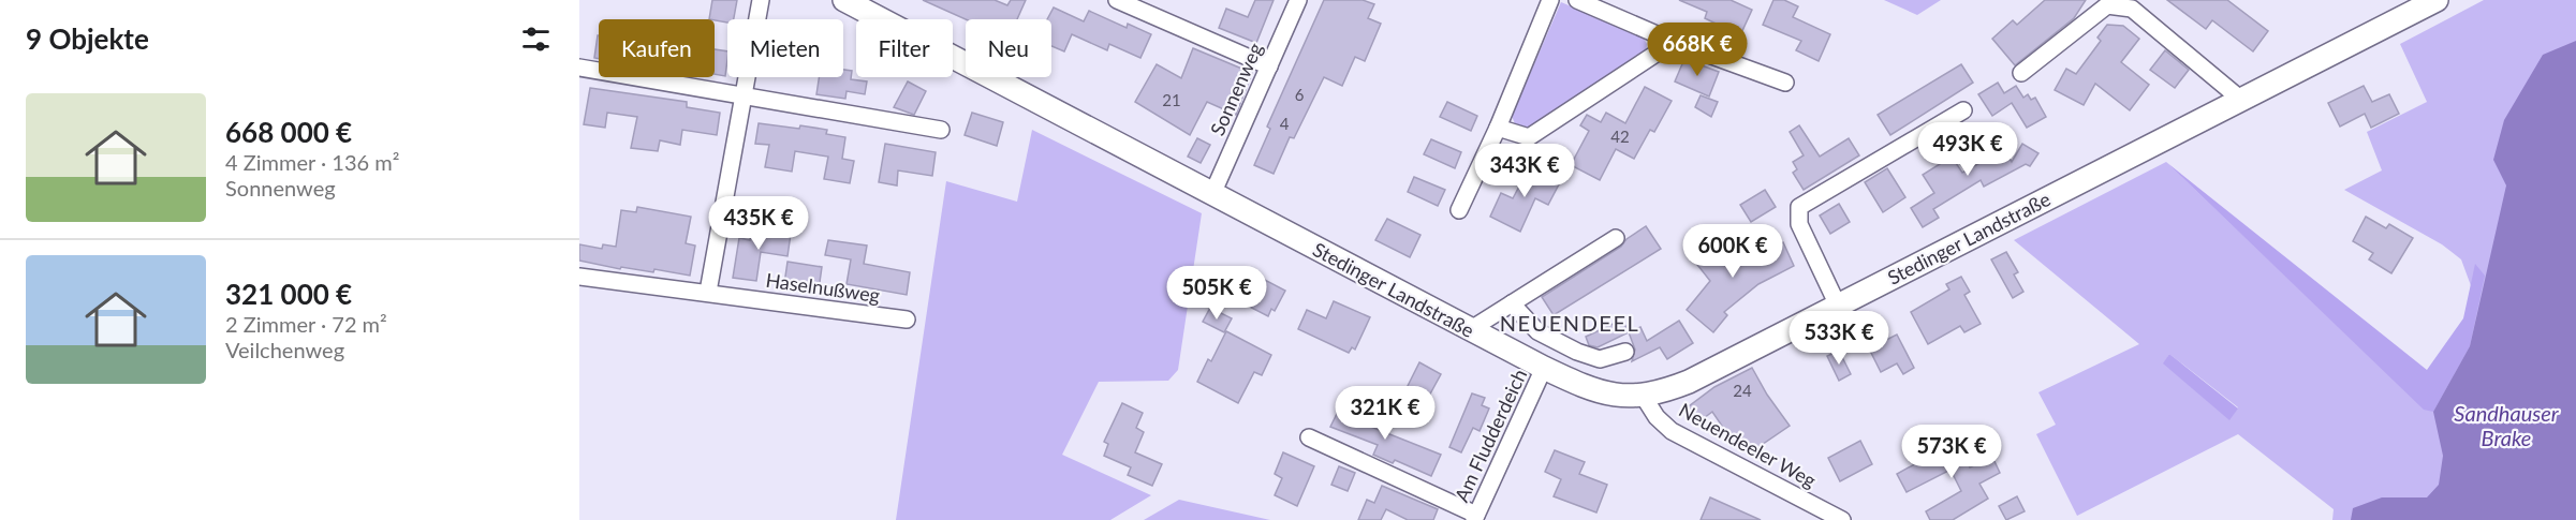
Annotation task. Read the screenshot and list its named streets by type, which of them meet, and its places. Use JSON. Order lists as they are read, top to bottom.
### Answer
{
  "streets": {
    "main road": ["Stedinger Landstraße"],
    "street": [
      "Sonnenweg",
      "Haselnußweg",
      "Am Fludderdeich",
      "Neuendeeler Weg"
    ]
  },
  "crossings": [
    ["Sonnenweg", "Stedinger Landstraße"],
    ["Stedinger Landstraße", "Am Fludderdeich"],
    ["Stedinger Landstraße", "Neuendeeler Weg"]
  ],
  "districts": ["NEUENDEEL"],
  "water": ["Sandhauser Brake"],
  "house_numbers": [
    "6",
    "21",
    "4",
    "42",
    "24"
  ],
  "page": {
    "heading": "9 Objekte",
    "chip": [
      "Kaufen",
      "Mieten",
      "Filter",
      "Neu"
    ],
    "price": [
      "668K €",
      "493K €",
      "343K €",
      "435K €",
      "600K €",
      "505K €",
      "533K €",
      "321K €",
      "573K €"
    ],
    "list": [
      {
        "name": "668 000 €",
        "note": "4 Zimmer · 136 m² · Sonnenweg"
      },
      {
        "name": "321 000 €",
        "note": "2 Zimmer · 72 m² · Veilchenweg"
      }
    ]
  }
}
